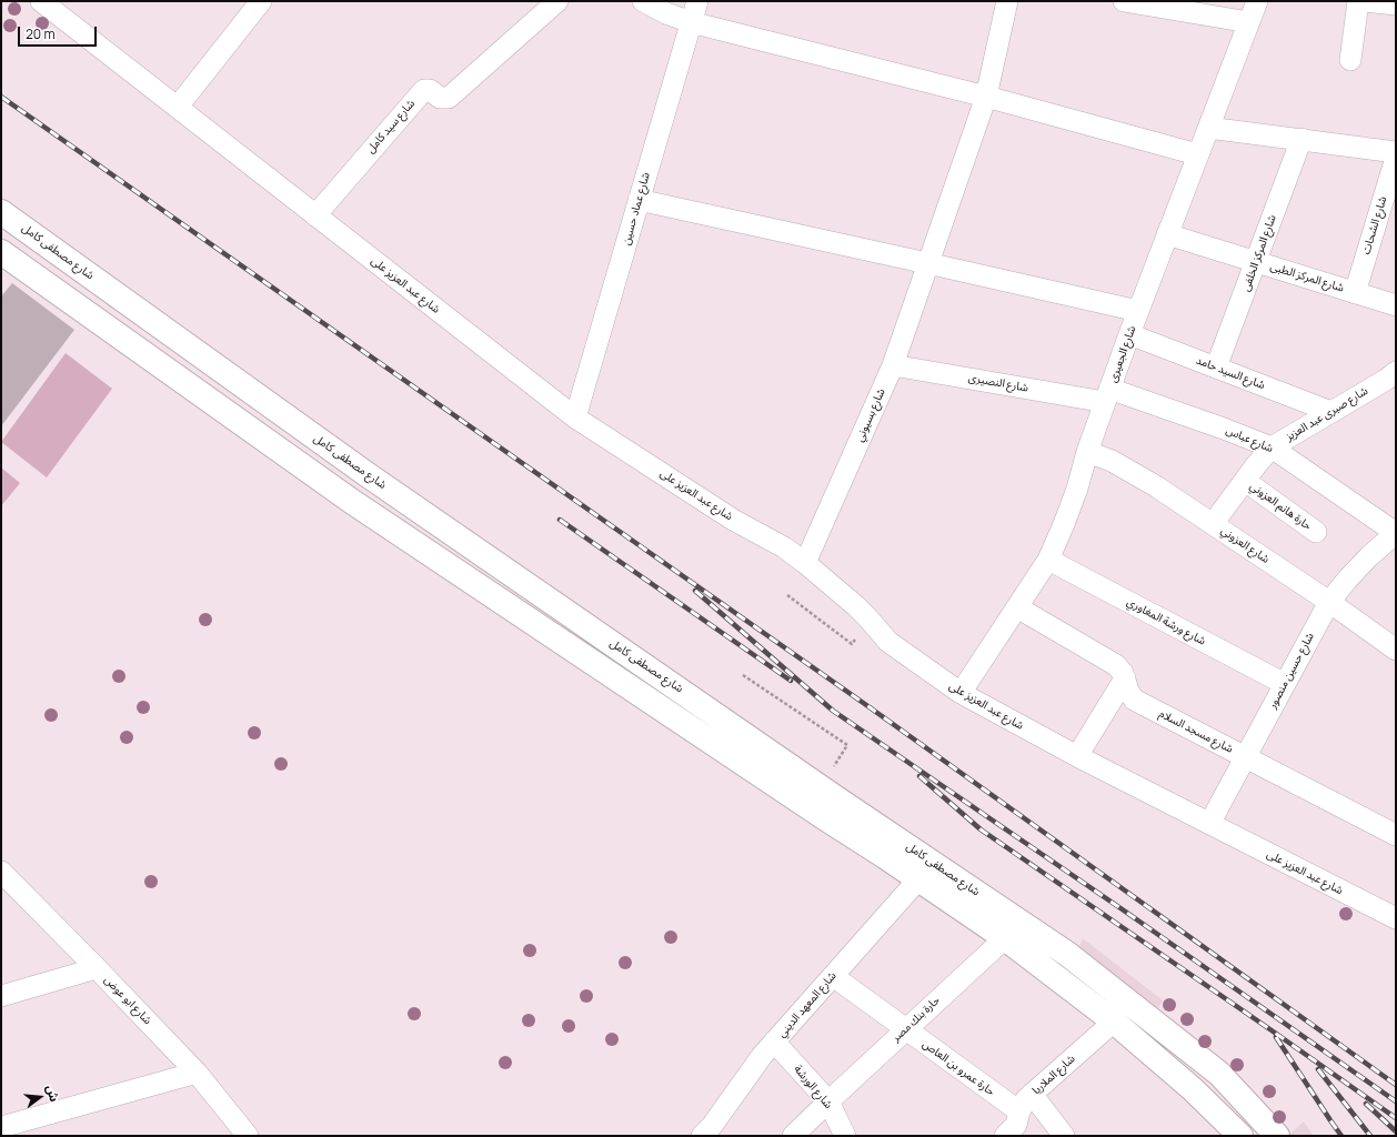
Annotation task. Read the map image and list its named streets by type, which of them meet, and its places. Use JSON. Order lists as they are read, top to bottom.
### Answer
{
  "streets": {
    "main road": ["شارع مصطفى كامل"],
    "street": [
      "شارع سيد كامل",
      "شارع عماد حسين",
      "شارع الشحات",
      "شارع المركز الخلفى",
      "شارع المركز الطبى",
      "شارع عبد العزيز على",
      "شارع الجعيرى",
      "شارع السيد حامد",
      "شارع النصيرى",
      "شارع صبرى عبد العزيز",
      "شارع بسيوني",
      "شارع عباس",
      "حارة هانم العزوني",
      "شارع العزوني",
      "شارع ورشة المغاوري",
      "شارع حسين منصور",
      "شارع مسجد السلام",
      "شارع ابو عوض",
      "شارع المعهد الديني",
      "حارة بنك مصر",
      "حارة عمرو بن العاص",
      "شارع الملاريا",
      "شارع الورشة"
    ]
  },
  "crossings": [
    ["شارع سيد كامل", "شارع عبد العزيز على"],
    ["شارع عماد حسين", "شارع عبد العزيز على"],
    ["شارع الشحات", "شارع المركز الطبى"],
    ["شارع مصطفى كامل", "شارع المعهد الديني"],
    ["شارع مصطفى كامل", "حارة بنك مصر"],
    ["شارع مصطفى كامل", "شارع الملاريا"],
    ["شارع المركز الخلفى", "شارع المركز الطبى"],
    ["شارع المركز الخلفى", "شارع السيد حامد"],
    ["شارع المركز الطبى", "شارع الجعيرى"],
    ["شارع عبد العزيز على", "شارع الجعيرى"],
    ["شارع عبد العزيز على", "شارع بسيوني"],
    ["شارع عبد العزيز على", "شارع حسين منصور"],
    ["شارع الجعيرى", "شارع السيد حامد"],
    ["شارع الجعيرى", "شارع النصيرى"],
    ["شارع الجعيرى", "شارع عباس"],
    ["شارع الجعيرى", "شارع العزوني"],
    ["شارع الجعيرى", "شارع ورشة المغاوري"],
    ["شارع الجعيرى", "شارع مسجد السلام"],
    ["شارع السيد حامد", "شارع صبرى عبد العزيز"],
    ["شارع النصيرى", "شارع بسيوني"],
    ["شارع النصيرى", "شارع عباس"],
    ["شارع صبرى عبد العزيز", "شارع عباس"],
    ["شارع صبرى عبد العزيز", "حارة هانم العزوني"],
    ["شارع صبرى عبد العزيز", "شارع العزوني"],
    ["شارع عباس", "شارع حسين منصور"],
    ["شارع العزوني", "شارع حسين منصور"],
    ["شارع ورشة المغاوري", "شارع حسين منصور"],
    ["شارع حسين منصور", "شارع مسجد السلام"],
    ["شارع المعهد الديني", "حارة عمرو بن العاص"],
    ["شارع المعهد الديني", "شارع الورشة"],
    ["حارة بنك مصر", "حارة عمرو بن العاص"],
    ["حارة بنك مصر", "شارع الورشة"],
    ["حارة عمرو بن العاص", "شارع الملاريا"]
  ],
  "scale_bar": "20 m",
  "north": "right"
}
